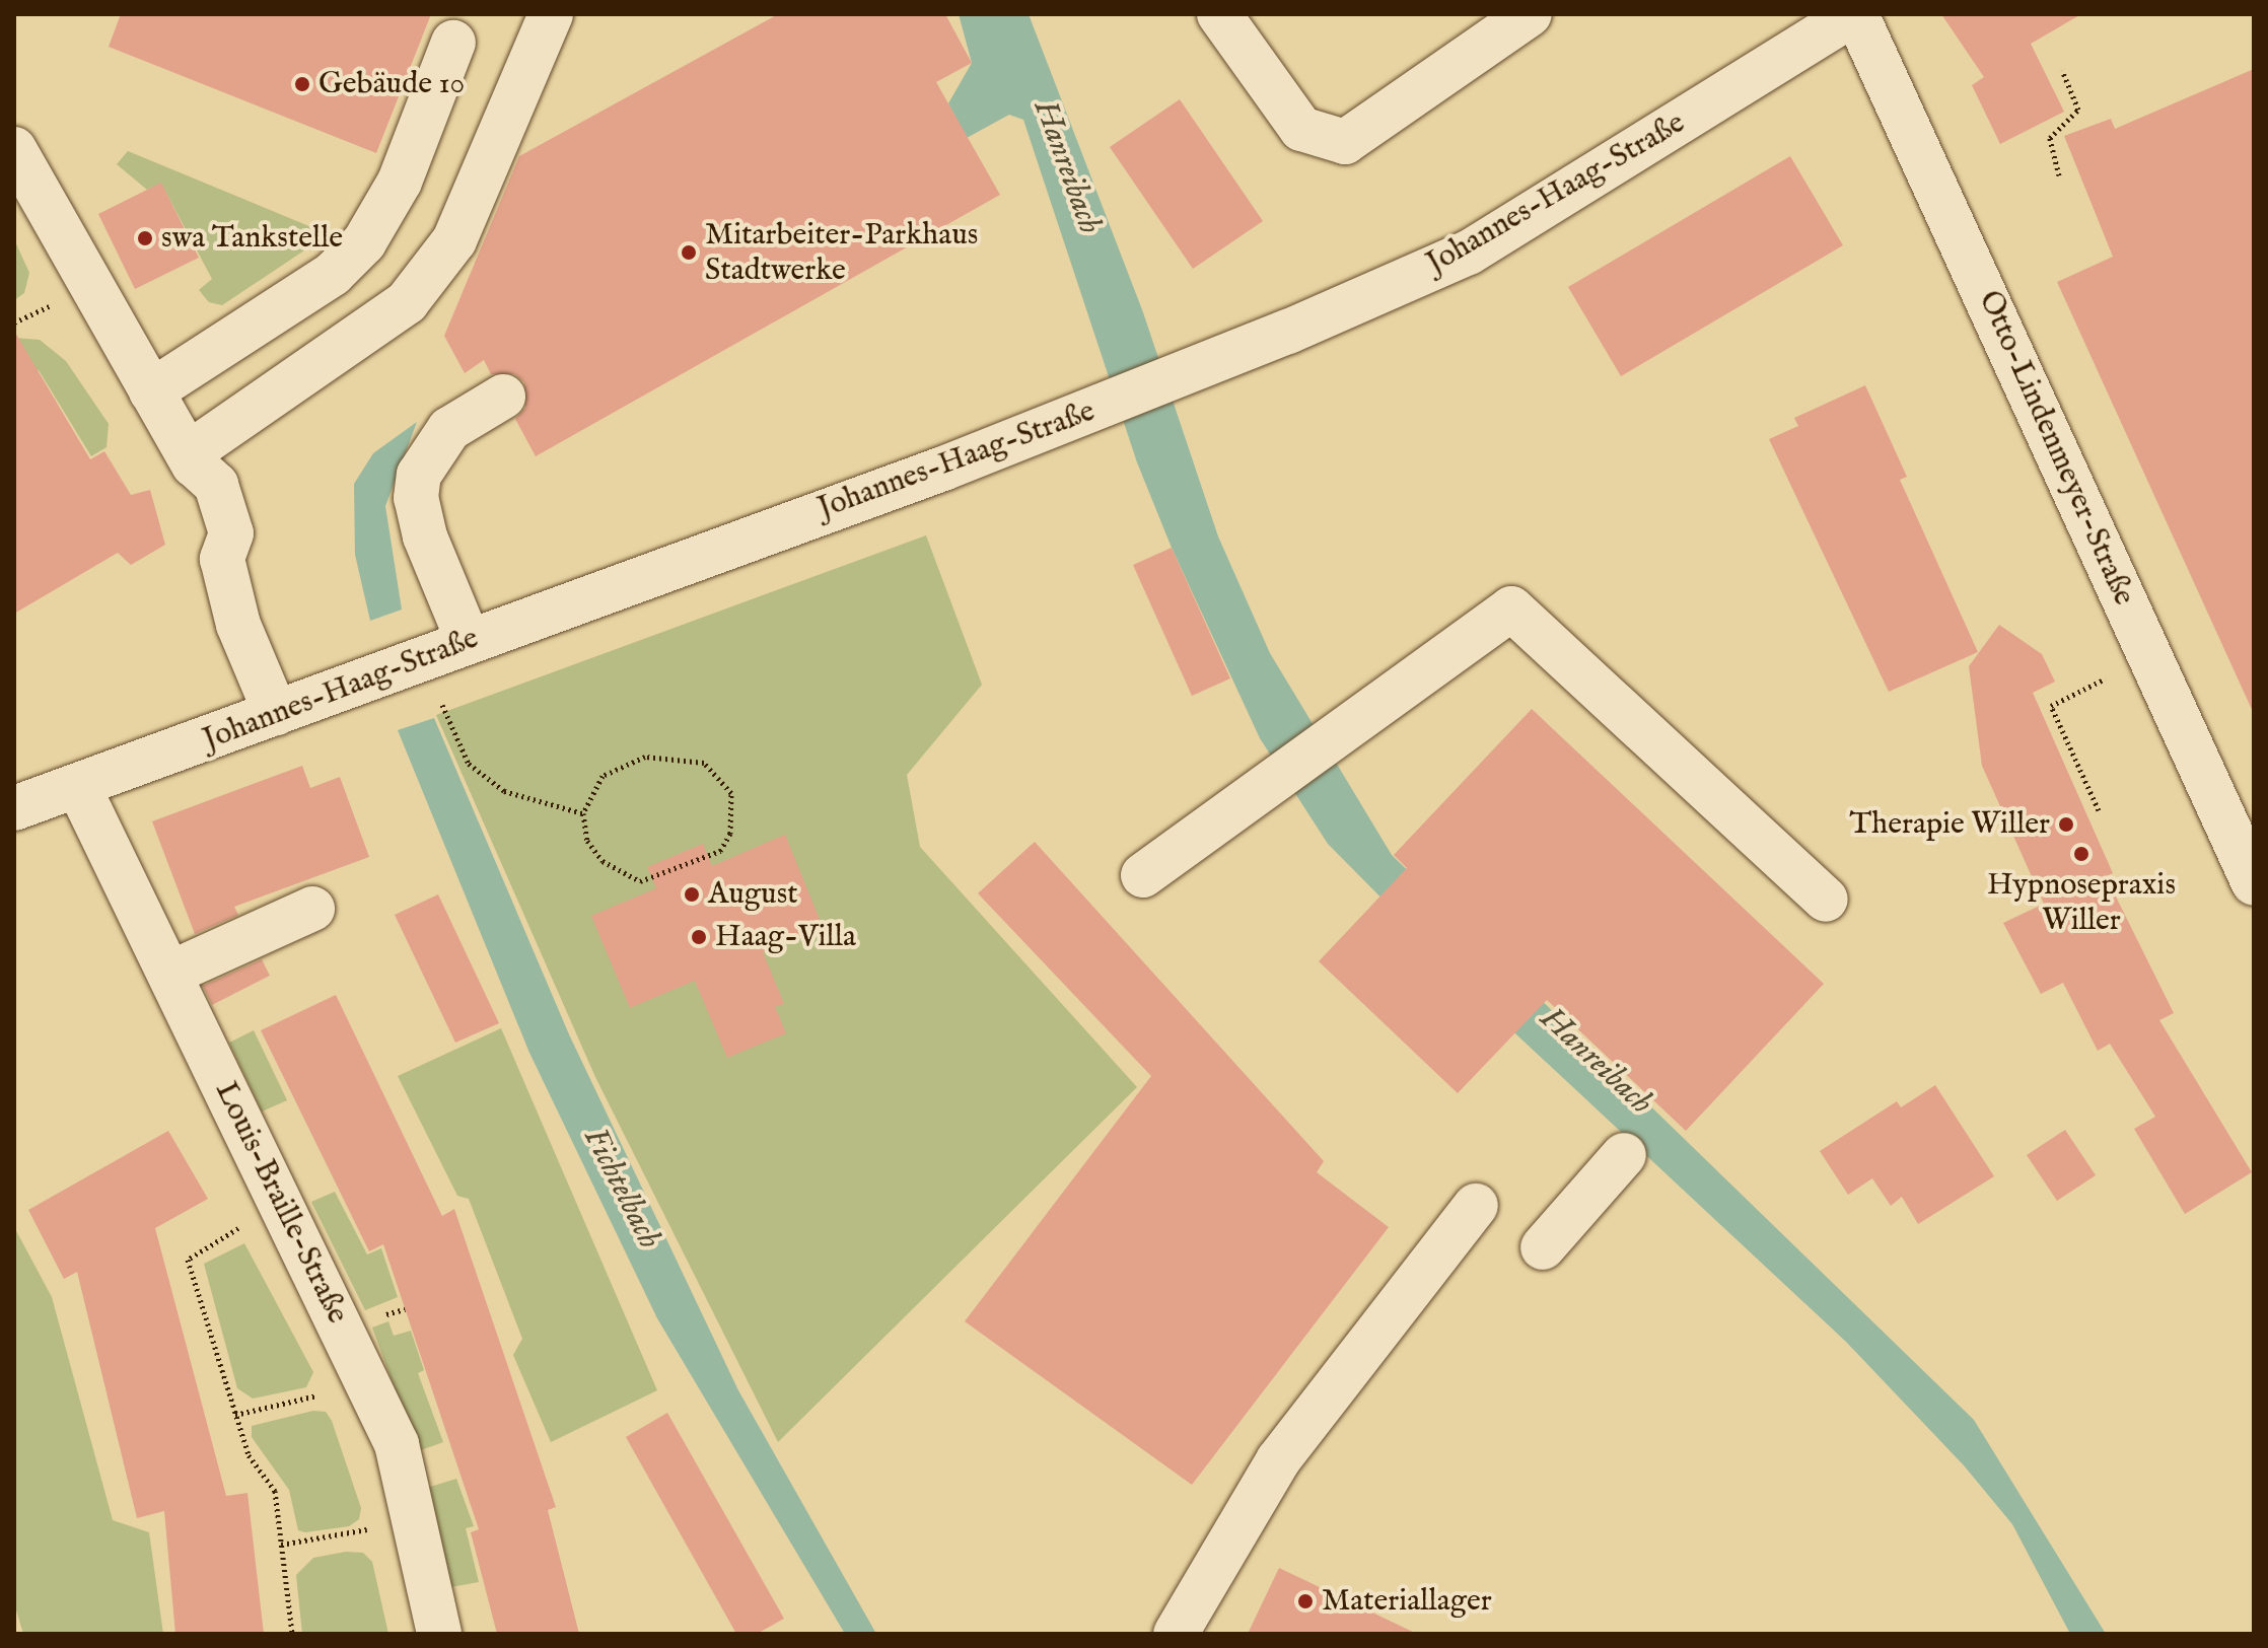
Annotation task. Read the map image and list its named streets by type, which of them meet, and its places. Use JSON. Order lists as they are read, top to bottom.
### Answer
{
  "streets": {
    "street": ["Johannes-Haag-Straße", "Otto-Lindenmeyer-Straße", "Louis-Braille-Straße"]
  },
  "crossings": [
    ["Johannes-Haag-Straße", "Otto-Lindenmeyer-Straße"],
    ["Johannes-Haag-Straße", "Louis-Braille-Straße"]
  ],
  "water": ["Hanreibach", "Fichtelbach"],
  "places": [
    "Gebäude 10",
    "swa Tankstelle",
    "Mitarbeiter-Parkhaus Stadtwerke",
    "Therapie Willer",
    "Hypnosepraxis Willer",
    "August",
    "Haag-Villa",
    "Materiallager"
  ]
}
